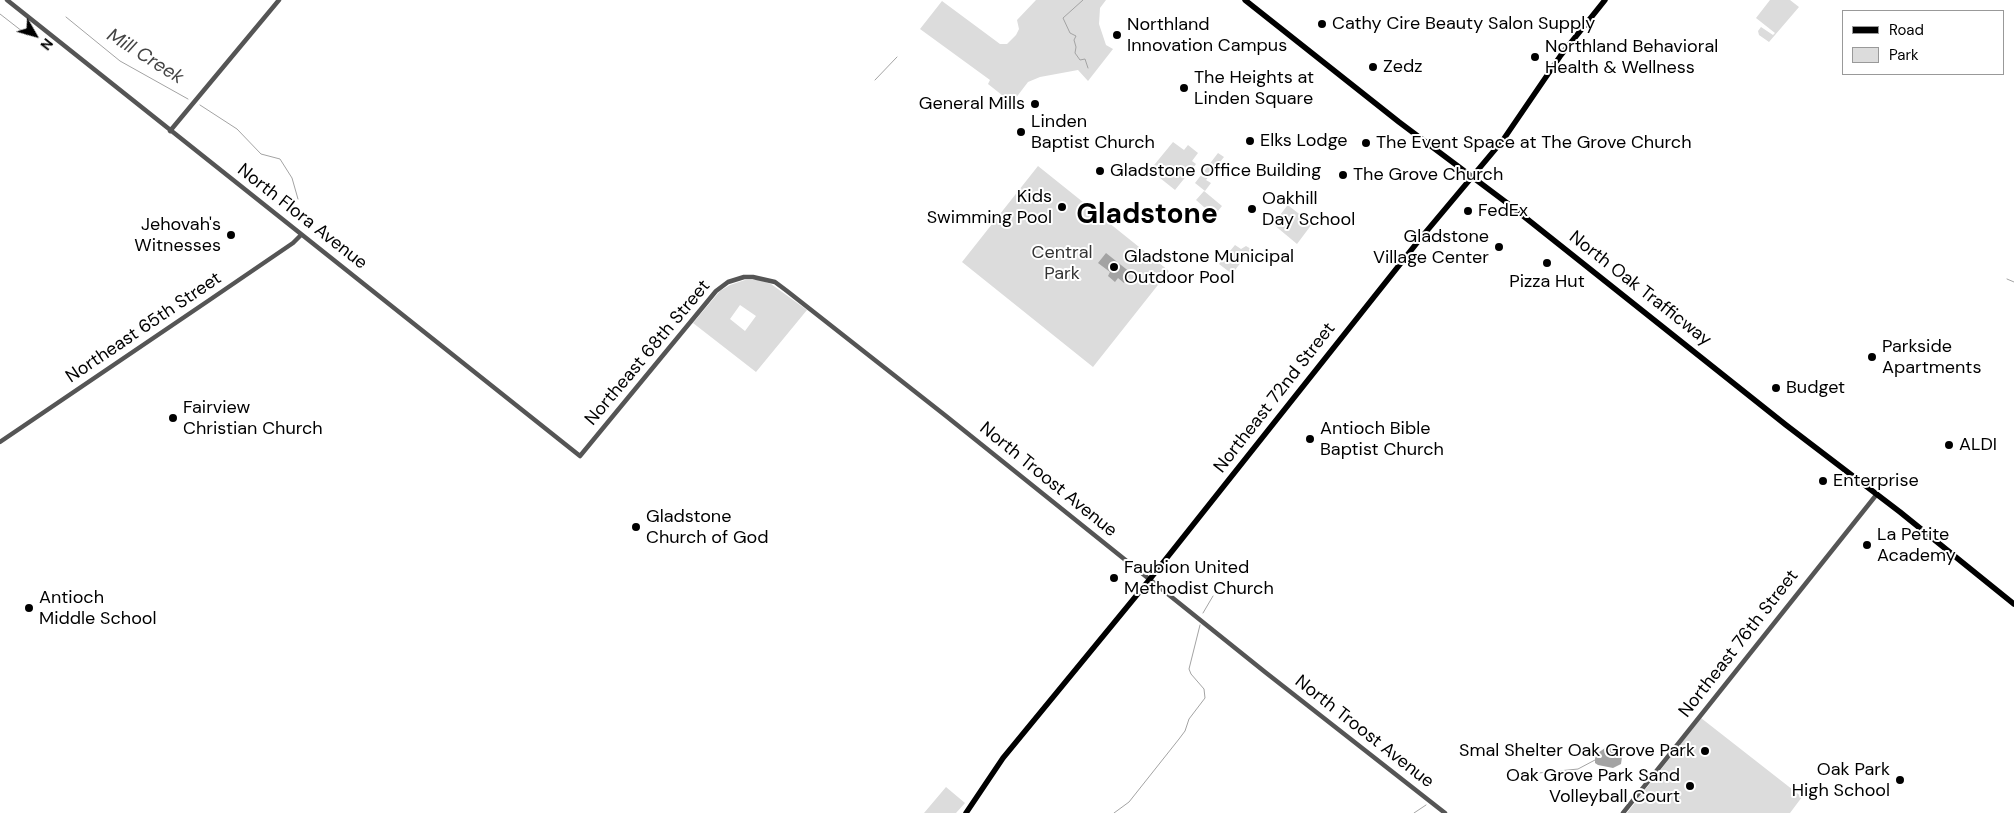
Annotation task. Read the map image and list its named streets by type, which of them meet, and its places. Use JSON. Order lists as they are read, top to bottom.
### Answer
{
  "streets": {
    "main road": ["North Oak Trafficway", "Northeast 72nd Street"],
    "street": [
      "North Flora Avenue",
      "Northeast 65th Street",
      "Northeast 68th Street",
      "North Troost Avenue",
      "Northeast 76th Street"
    ]
  },
  "crossings": [
    ["North Flora Avenue", "Northeast 65th Street"],
    ["North Flora Avenue", "Northeast 68th Street"],
    ["North Oak Trafficway", "Northeast 72nd Street"],
    ["North Oak Trafficway", "Northeast 76th Street"],
    ["Northeast 68th Street", "North Troost Avenue"],
    ["Northeast 72nd Street", "North Troost Avenue"]
  ],
  "districts": ["Gladstone"],
  "water": ["Mill Creek"],
  "parks": ["Central Park"],
  "places": [
    "Cathy Cire Beauty Salon Supply",
    "Northland Innovation Campus",
    "Northland Behavioral Health & Wellness",
    "Zedz",
    "The Heights at Linden Square",
    "General Mills",
    "Linden Baptist Church",
    "Elks Lodge",
    "The Event Space at The Grove Church",
    "Gladstone Office Building",
    "The Grove Church",
    "Kids Swimming Pool",
    "Oakhill Day School",
    "FedEx",
    "Jehovah's Witnesses",
    "Gladstone Village Center",
    "Pizza Hut",
    "Gladstone Municipal Outdoor Pool",
    "Parkside Apartments",
    "Budget",
    "Fairview Christian Church",
    "Antioch Bible Baptist Church",
    "ALDI",
    "Enterprise",
    "Gladstone Church of God",
    "La Petite Academy",
    "Faubion United Methodist Church",
    "Antioch Middle School",
    "Smal Shelter Oak Grove Park",
    "Oak Park High School",
    "Oak Grove Park Sand Volleyball Court"
  ],
  "legend": ["Road", "Park"],
  "north": "bottom right"
}
